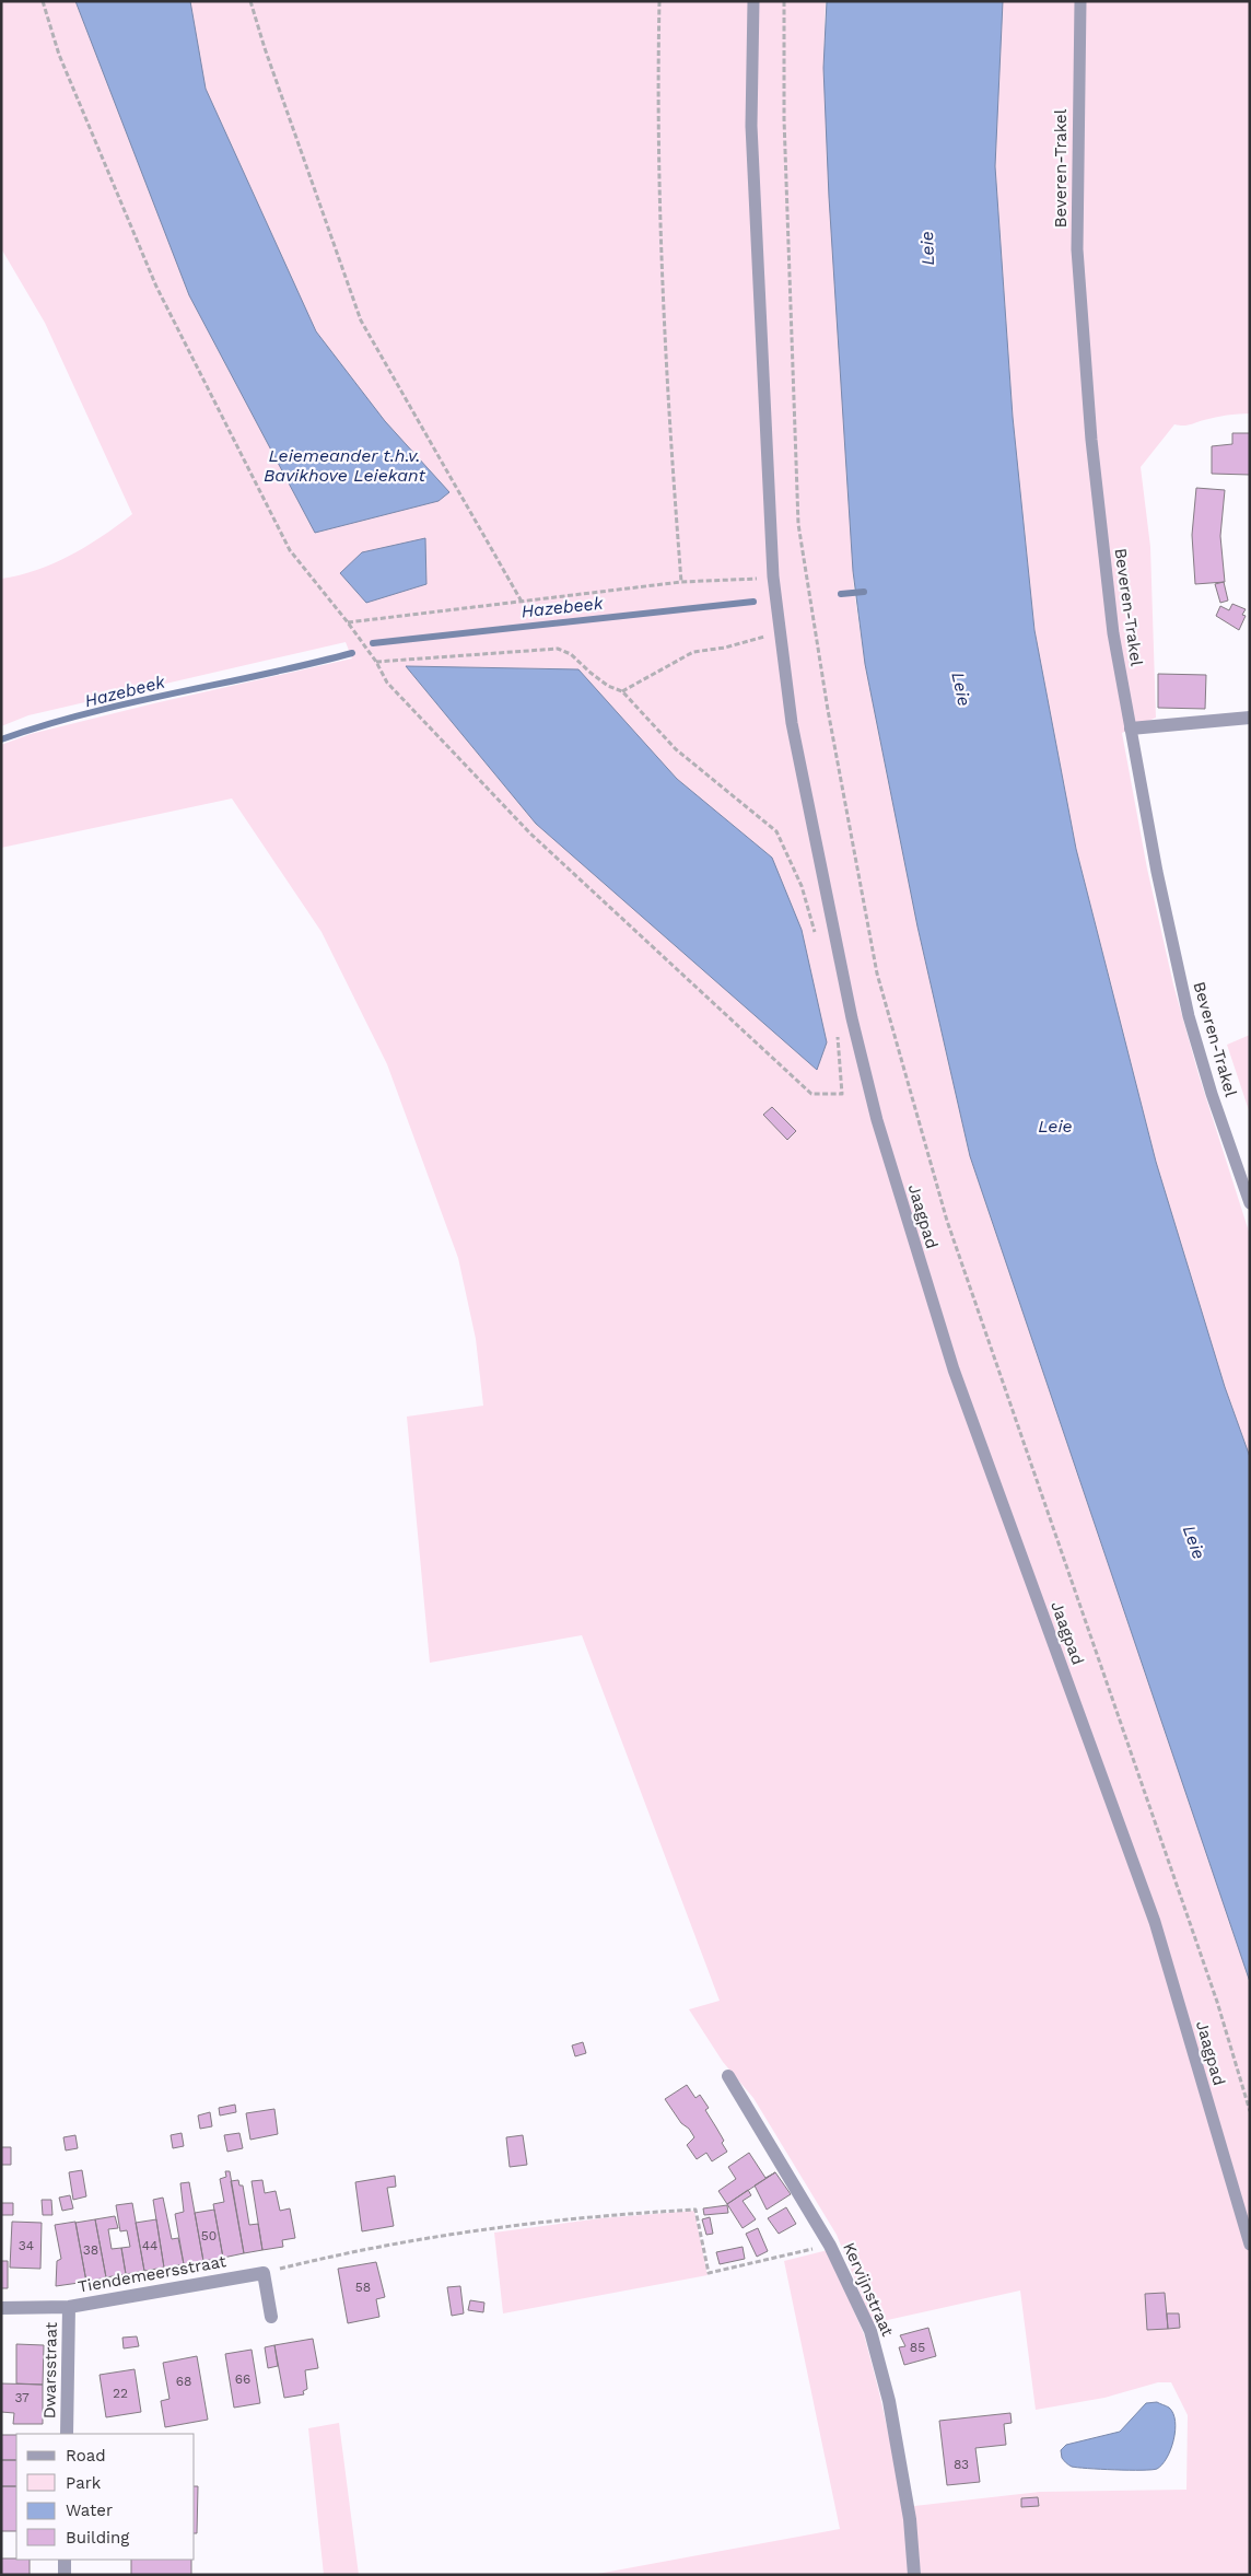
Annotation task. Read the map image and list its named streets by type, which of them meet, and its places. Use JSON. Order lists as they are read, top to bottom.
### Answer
{
  "streets": {
    "street": ["Tiendemeersstraat", "Kervijnstraat", "Dwarsstraat"],
    "lane": ["Beveren-Trakel", "Jaagpad"]
  },
  "crossings": [
    ["Tiendemeersstraat", "Dwarsstraat"]
  ],
  "water": ["Leie", "Leiemeander t.h.v. Bavikhove Leiekant", "Hazebeek"],
  "house_numbers": [
    "50",
    "34",
    "44",
    "38",
    "58",
    "85",
    "66",
    "68",
    "22",
    "37",
    "83"
  ],
  "legend": [
    "Road",
    "Park",
    "Water",
    "Building"
  ]
}
